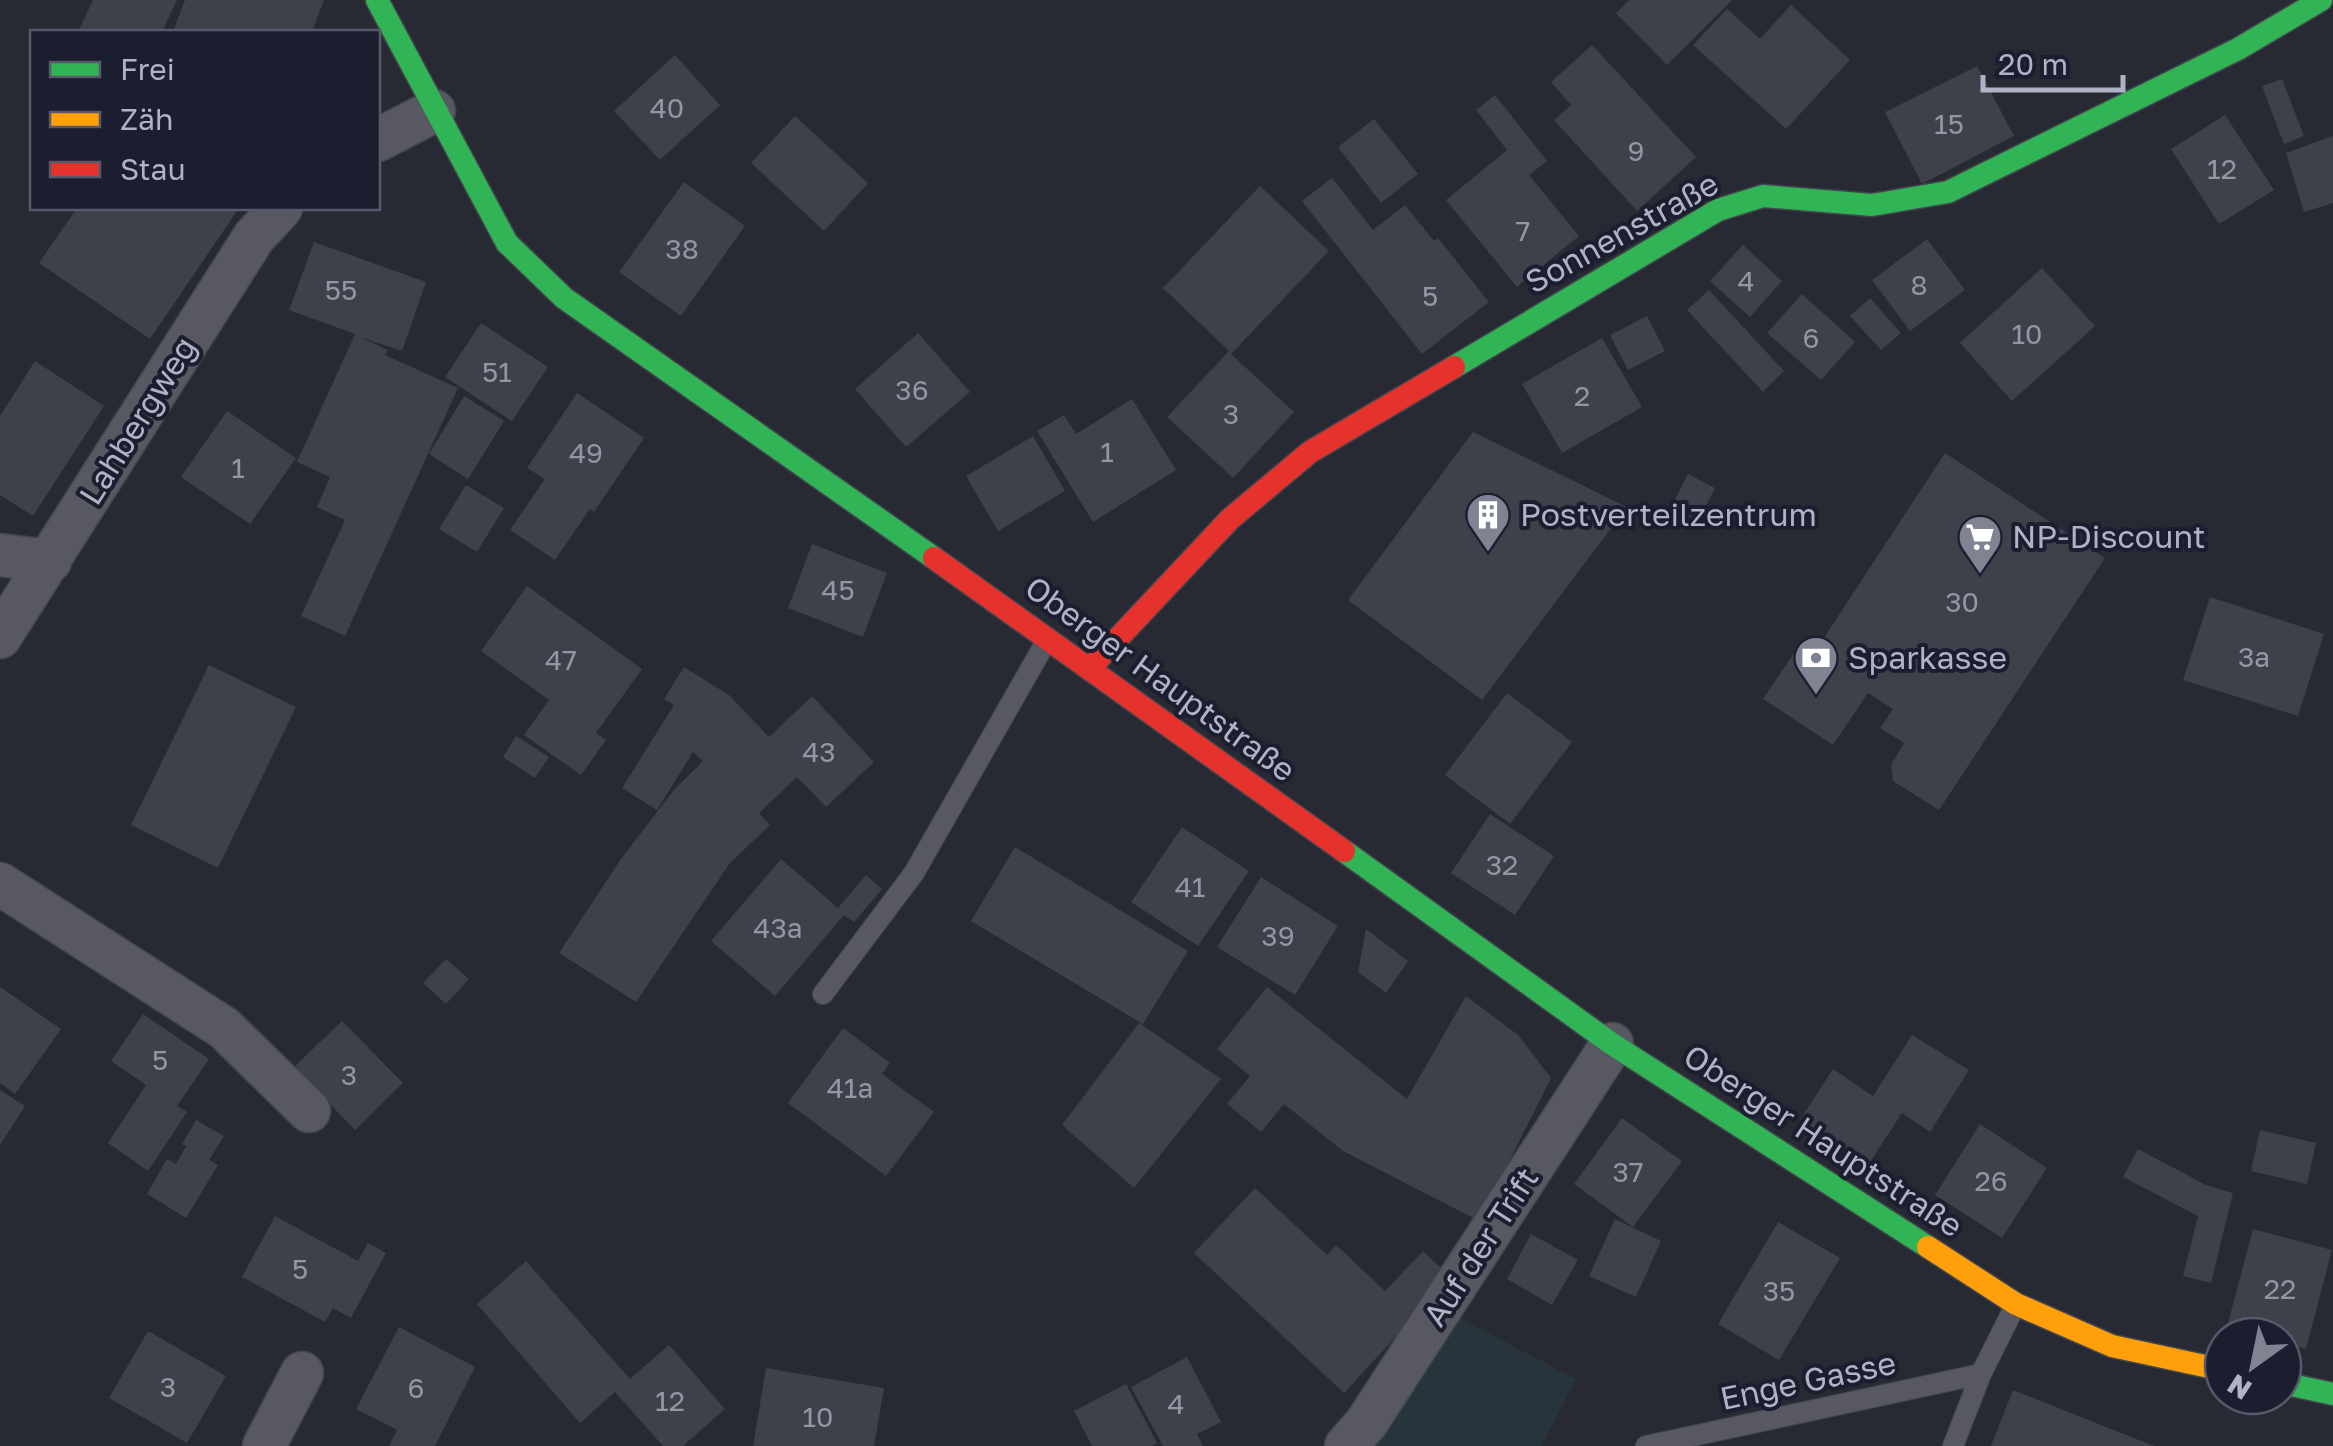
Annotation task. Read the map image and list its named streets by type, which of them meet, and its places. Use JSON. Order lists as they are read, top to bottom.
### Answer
{
  "streets": {
    "street": [
      "Sonnenstraße",
      "Lahbergweg",
      "Oberger Hauptstraße",
      "Auf der Trift"
    ],
    "lane": ["Enge Gasse"]
  },
  "crossings": [
    ["Sonnenstraße", "Oberger Hauptstraße"],
    ["Oberger Hauptstraße", "Auf der Trift"]
  ],
  "places": {
    "building": ["Postverteilzentrum"],
    "supermarket": ["NP-Discount"],
    "bank": ["Sparkasse"]
  },
  "house_numbers": [
    "40",
    "15",
    "9",
    "12",
    "7",
    "38",
    "4",
    "8",
    "55",
    "5",
    "10",
    "6",
    "51",
    "36",
    "2",
    "3",
    "1",
    "49",
    "1",
    "45",
    "30",
    "3a",
    "47",
    "43",
    "32",
    "41",
    "43a",
    "39",
    "5",
    "3",
    "41a",
    "37",
    "26",
    "5",
    "22",
    "35",
    "3",
    "6",
    "12",
    "4",
    "10"
  ],
  "legend": ["Frei", "Zäh", "Stau"],
  "scale_bar": "20 m",
  "north": "bottom left"
}
